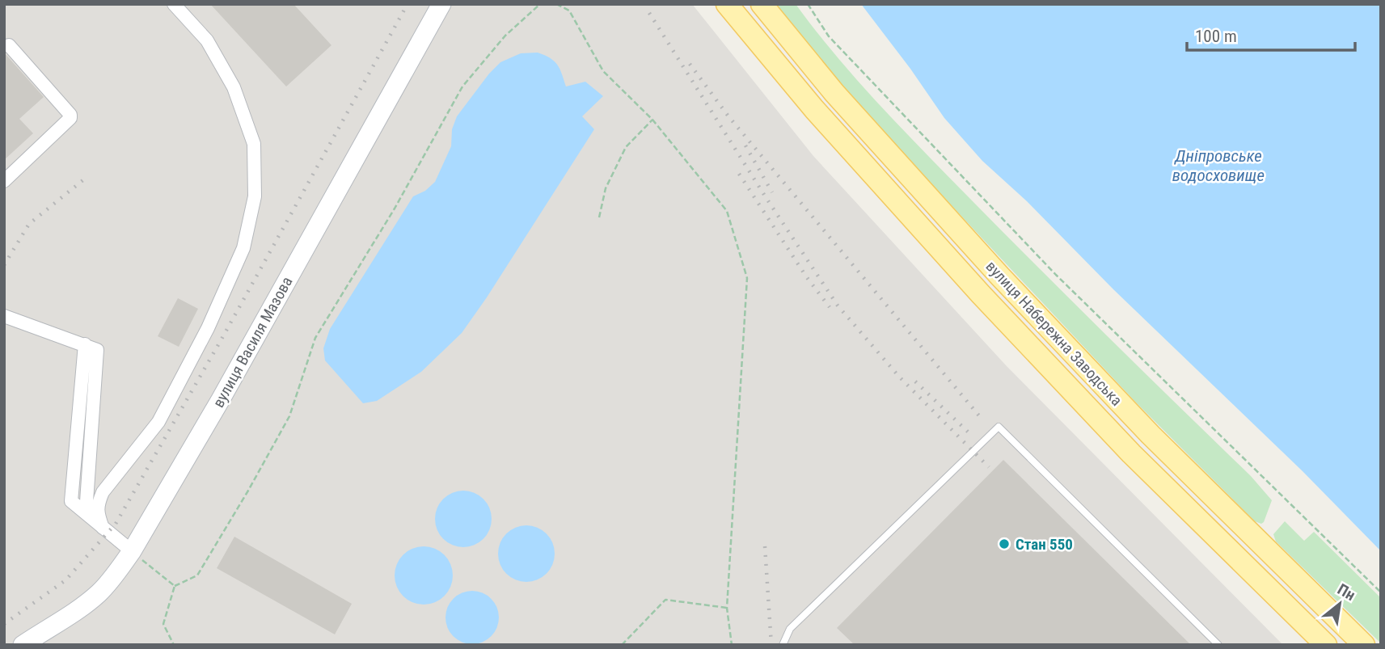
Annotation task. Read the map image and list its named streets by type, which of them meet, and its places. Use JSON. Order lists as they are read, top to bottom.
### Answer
{
  "streets": {
    "main road": ["вулиця Набережна Заводська"],
    "street": ["вулиця Василя Мазова"]
  },
  "water": ["Дніпровське водосховище"],
  "places": ["Стан 550"],
  "scale_bar": "100 m",
  "north": "top right"
}
